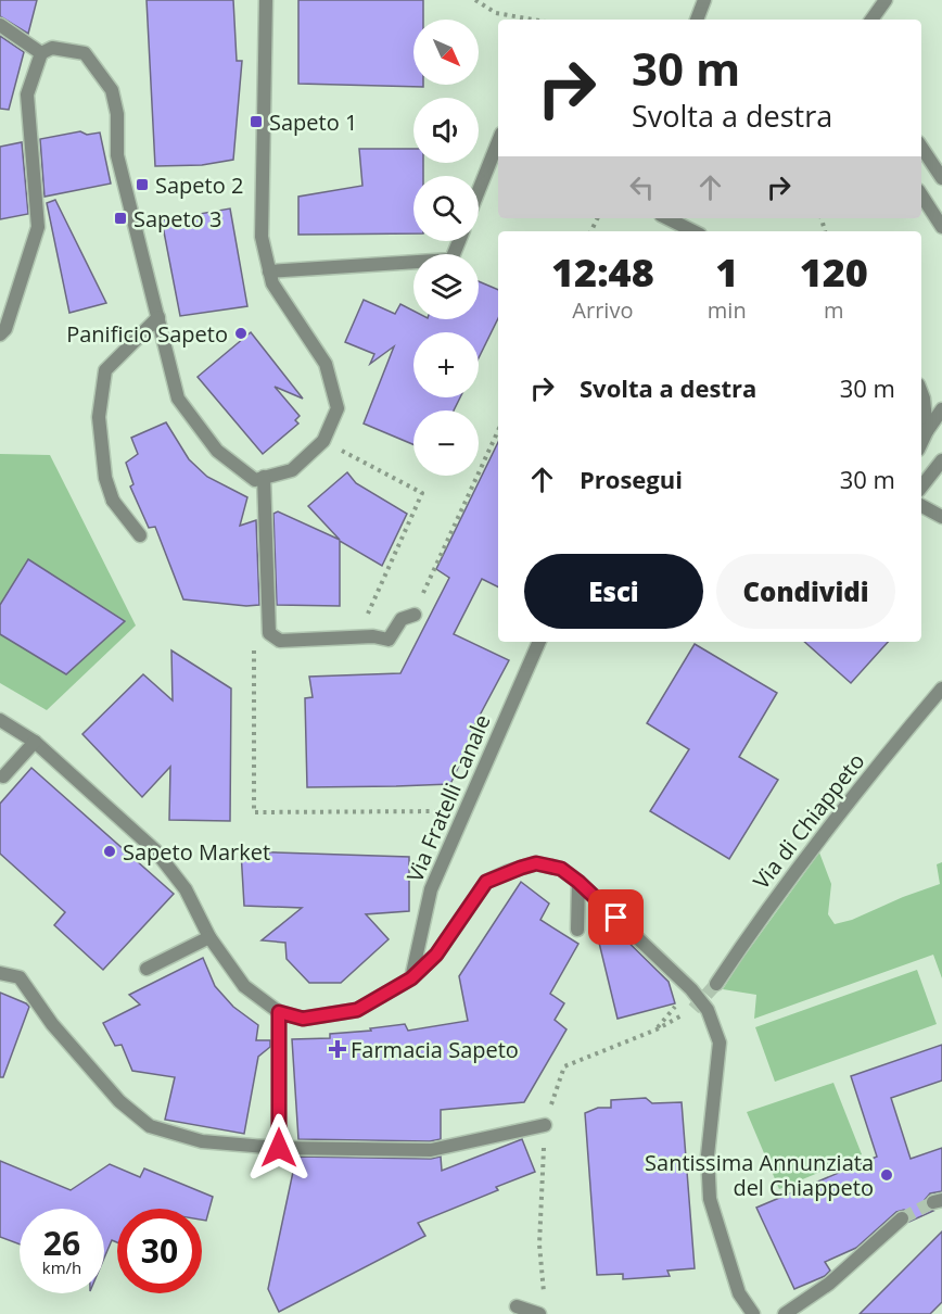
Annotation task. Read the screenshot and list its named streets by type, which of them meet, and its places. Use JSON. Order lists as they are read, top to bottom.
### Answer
{
  "streets": {
    "street": ["Via Fratelli Canale", "Via di Chiappeto"]
  },
  "places": {
    "transit": ["Sapeto 1", "Sapeto 2", "Sapeto 3"],
    "other": ["Panificio Sapeto", "Sapeto Market", "Santissima Annunziata del Chiappeto"],
    "health": ["Farmacia Sapeto"]
  },
  "north": "bottom right",
  "page": {
    "map_buttons": ["+", "−"],
    "turn": ["30 m", "Svolta a destra"],
    "eta": [
      "12:48",
      "Arrivo",
      "1",
      "min",
      "120",
      "m"
    ],
    "list": [
      {
        "name": "Svolta a destra",
        "value": "30 m"
      },
      {
        "name": "Prosegui",
        "value": "30 m"
      }
    ],
    "buttons": ["Esci", "Condividi"],
    "speed": "26 km/h",
    "limit": "30"
  }
}
